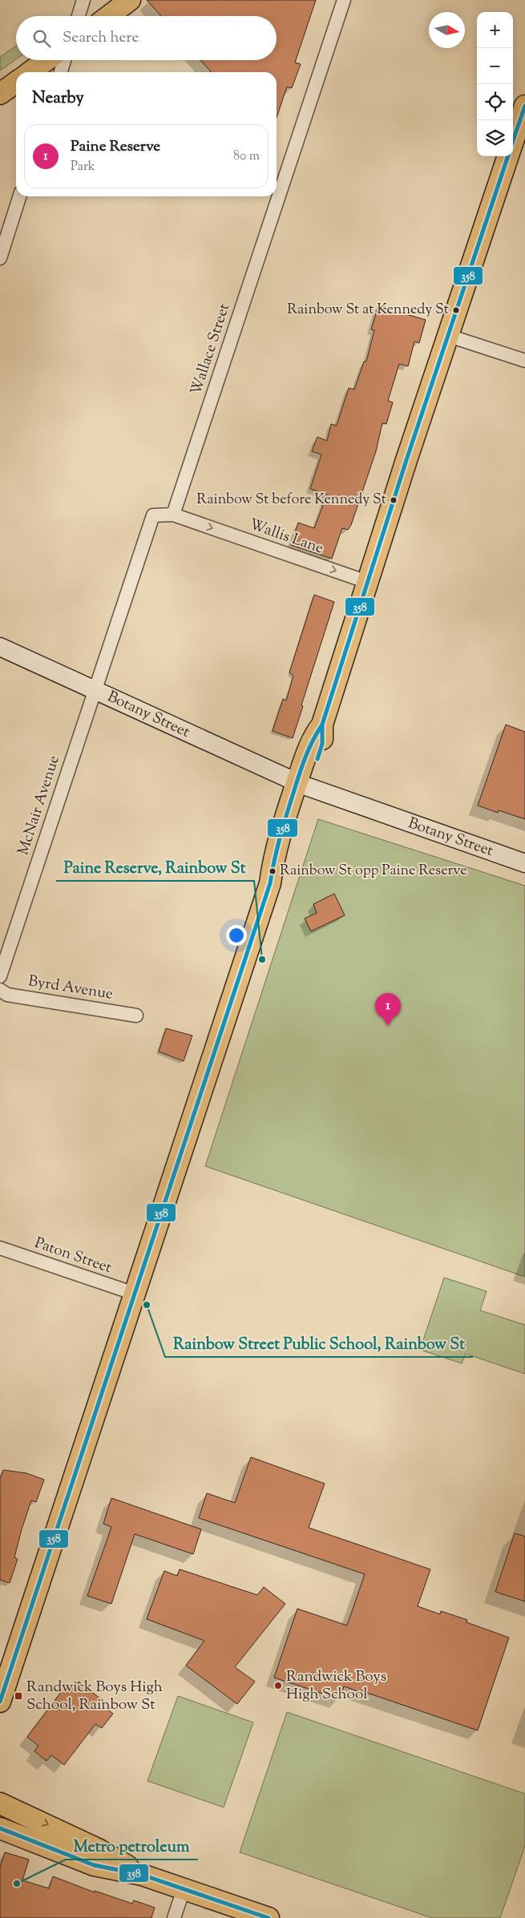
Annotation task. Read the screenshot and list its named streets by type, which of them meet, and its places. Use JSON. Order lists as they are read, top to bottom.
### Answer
{
  "streets": {
    "street": [
      "Wallace Street",
      "Wallis Lane",
      "Botany Street",
      "McNair Avenue",
      "Byrd Avenue",
      "Paton Street"
    ]
  },
  "crossings": [
    ["Wallace Street", "Wallis Lane"],
    ["Botany Street", "McNair Avenue"]
  ],
  "one_way": ["Wallis Lane"],
  "places": {
    "other": [
      "Rainbow St at Kennedy St",
      "Rainbow St before Kennedy St",
      "Rainbow St opp Paine Reserve",
      "Paine Reserve, Rainbow St",
      "Rainbow Street Public School, Rainbow St",
      "Randwick Boys High School",
      "Metro petroleum"
    ],
    "transit": ["Randwick Boys High School, Rainbow St"]
  },
  "lines": ["transit line 358"],
  "north": "right",
  "page": {
    "map_buttons": ["+", "−"],
    "search": "Search here",
    "heading": "Nearby",
    "list": [
      {
        "mark": "1",
        "name": "Paine Reserve",
        "note": "Park",
        "value": "80 m"
      }
    ],
    "pins": "1"
  }
}
